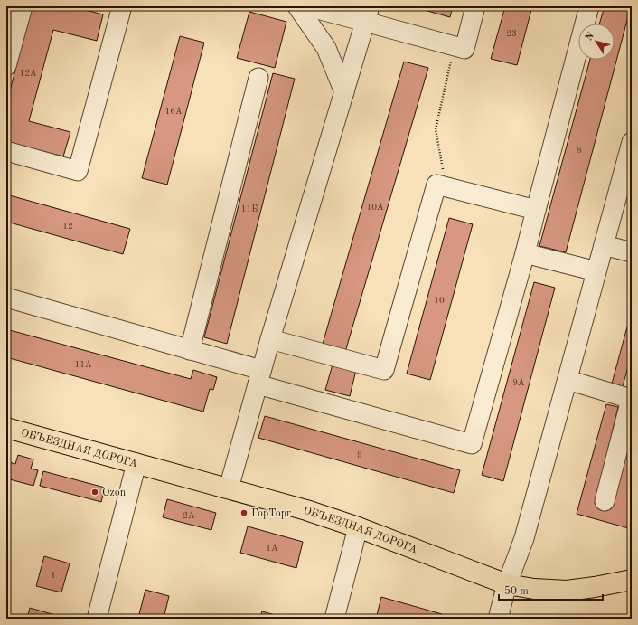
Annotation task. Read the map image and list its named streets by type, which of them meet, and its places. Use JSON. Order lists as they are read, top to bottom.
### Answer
{
  "streets": {
    "main road": ["ОБЪЕЗДНАЯ ДОРОГА"]
  },
  "places": ["Ozon", "ГорТорг"],
  "house_numbers": [
    "23",
    "12А",
    "16А",
    "8",
    "10А",
    "11Б",
    "12",
    "10",
    "11А",
    "9А",
    "9",
    "2А",
    "1А",
    "1"
  ],
  "scale_bar": "50 m",
  "north": "top left"
}
